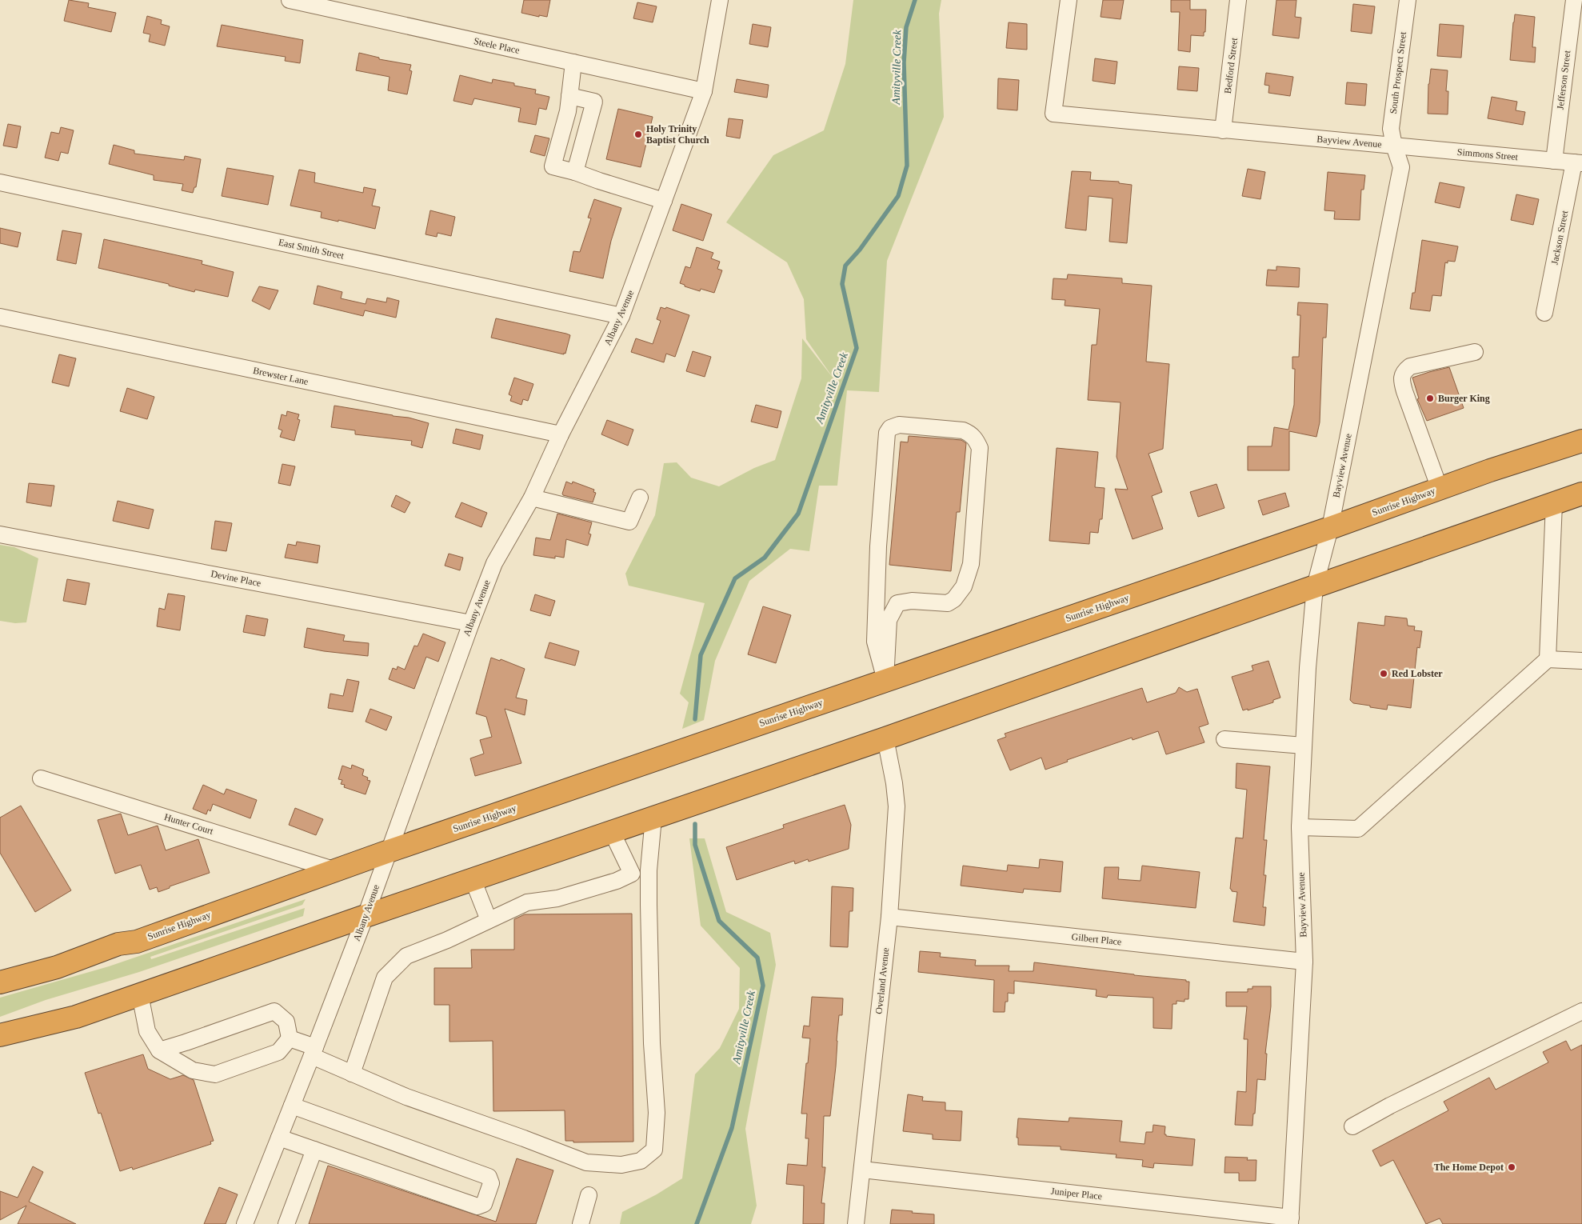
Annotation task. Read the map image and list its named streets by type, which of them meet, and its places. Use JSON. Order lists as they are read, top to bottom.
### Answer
{
  "streets": {
    "highway": ["Sunrise Highway"],
    "street": [
      "Steele Place",
      "Bedford Street",
      "South Prospect Street",
      "Jefferson Street",
      "Bayview Avenue",
      "Simmons Street",
      "Jackson Street",
      "East Smith Street",
      "Albany Avenue",
      "Brewster Lane",
      "Devine Place",
      "Hunter Court",
      "Gilbert Place",
      "Overland Avenue",
      "Juniper Place"
    ]
  },
  "crossings": [
    ["Steele Place", "Albany Avenue"],
    ["Bedford Street", "Bayview Avenue"],
    ["South Prospect Street", "Bayview Avenue"],
    ["South Prospect Street", "Simmons Street"],
    ["Jefferson Street", "Simmons Street"],
    ["Bayview Avenue", "Simmons Street"],
    ["Bayview Avenue", "Sunrise Highway"],
    ["Bayview Avenue", "Gilbert Place"],
    ["Bayview Avenue", "Juniper Place"],
    ["Simmons Street", "Jackson Street"],
    ["East Smith Street", "Albany Avenue"],
    ["Albany Avenue", "Brewster Lane"],
    ["Albany Avenue", "Sunrise Highway"],
    ["Albany Avenue", "Devine Place"],
    ["Sunrise Highway", "Hunter Court"],
    ["Gilbert Place", "Overland Avenue"],
    ["Overland Avenue", "Juniper Place"]
  ],
  "water": ["Amityville Creek"],
  "places": [
    "Holy Trinity Baptist Church",
    "Burger King",
    "Red Lobster",
    "The Home Depot"
  ]
}
